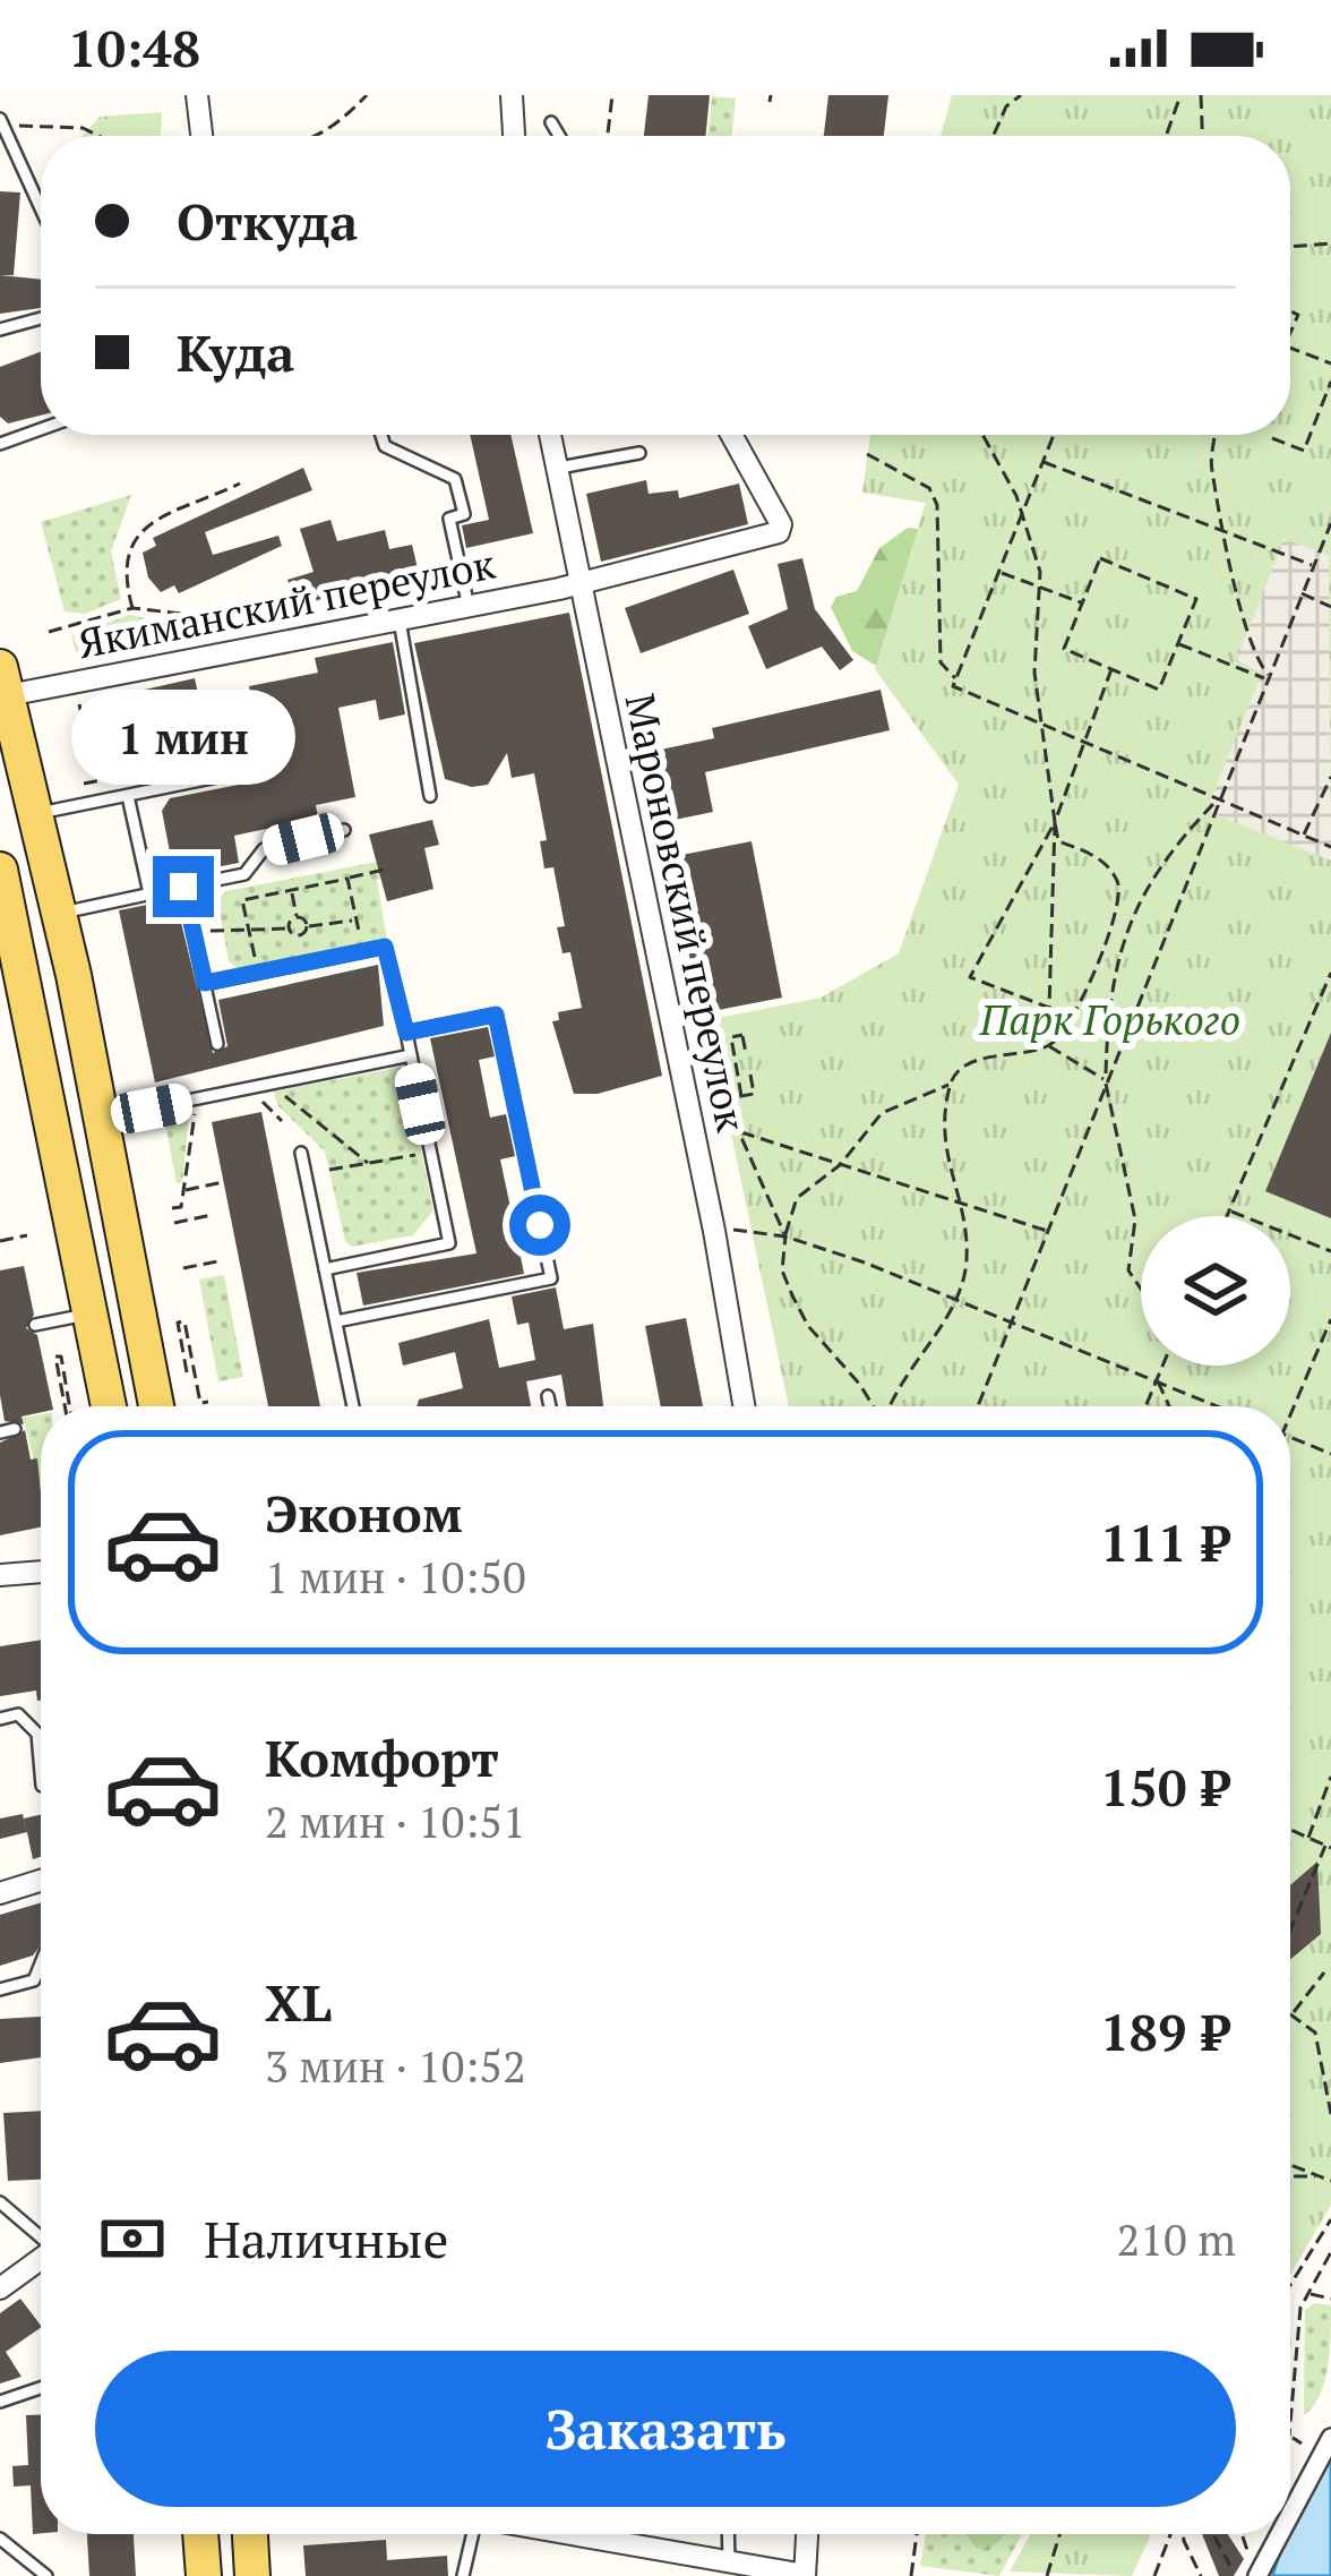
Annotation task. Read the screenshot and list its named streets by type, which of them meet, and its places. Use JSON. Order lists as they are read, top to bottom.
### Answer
{
  "streets": {
    "street": ["Якиманский переулок", "Мароновский переулок"]
  },
  "crossings": [
    ["Якиманский переулок", "Мароновский переулок"]
  ],
  "parks": ["Парк Горького"],
  "page": {
    "status": "10:48",
    "banner": ["Откуда", "Куда"],
    "bubble": "1 мин",
    "list": [
      {
        "name": "Эконом",
        "note": "1 мин · 10:50",
        "value": "111 ₽"
      },
      {
        "name": "Комфорт",
        "note": "2 мин · 10:51",
        "value": "150 ₽"
      },
      {
        "name": "XL",
        "note": "3 мин · 10:52",
        "value": "189 ₽"
      }
    ],
    "pay": ["Наличные", "210 m"],
    "buttons": "Заказать"
  }
}
